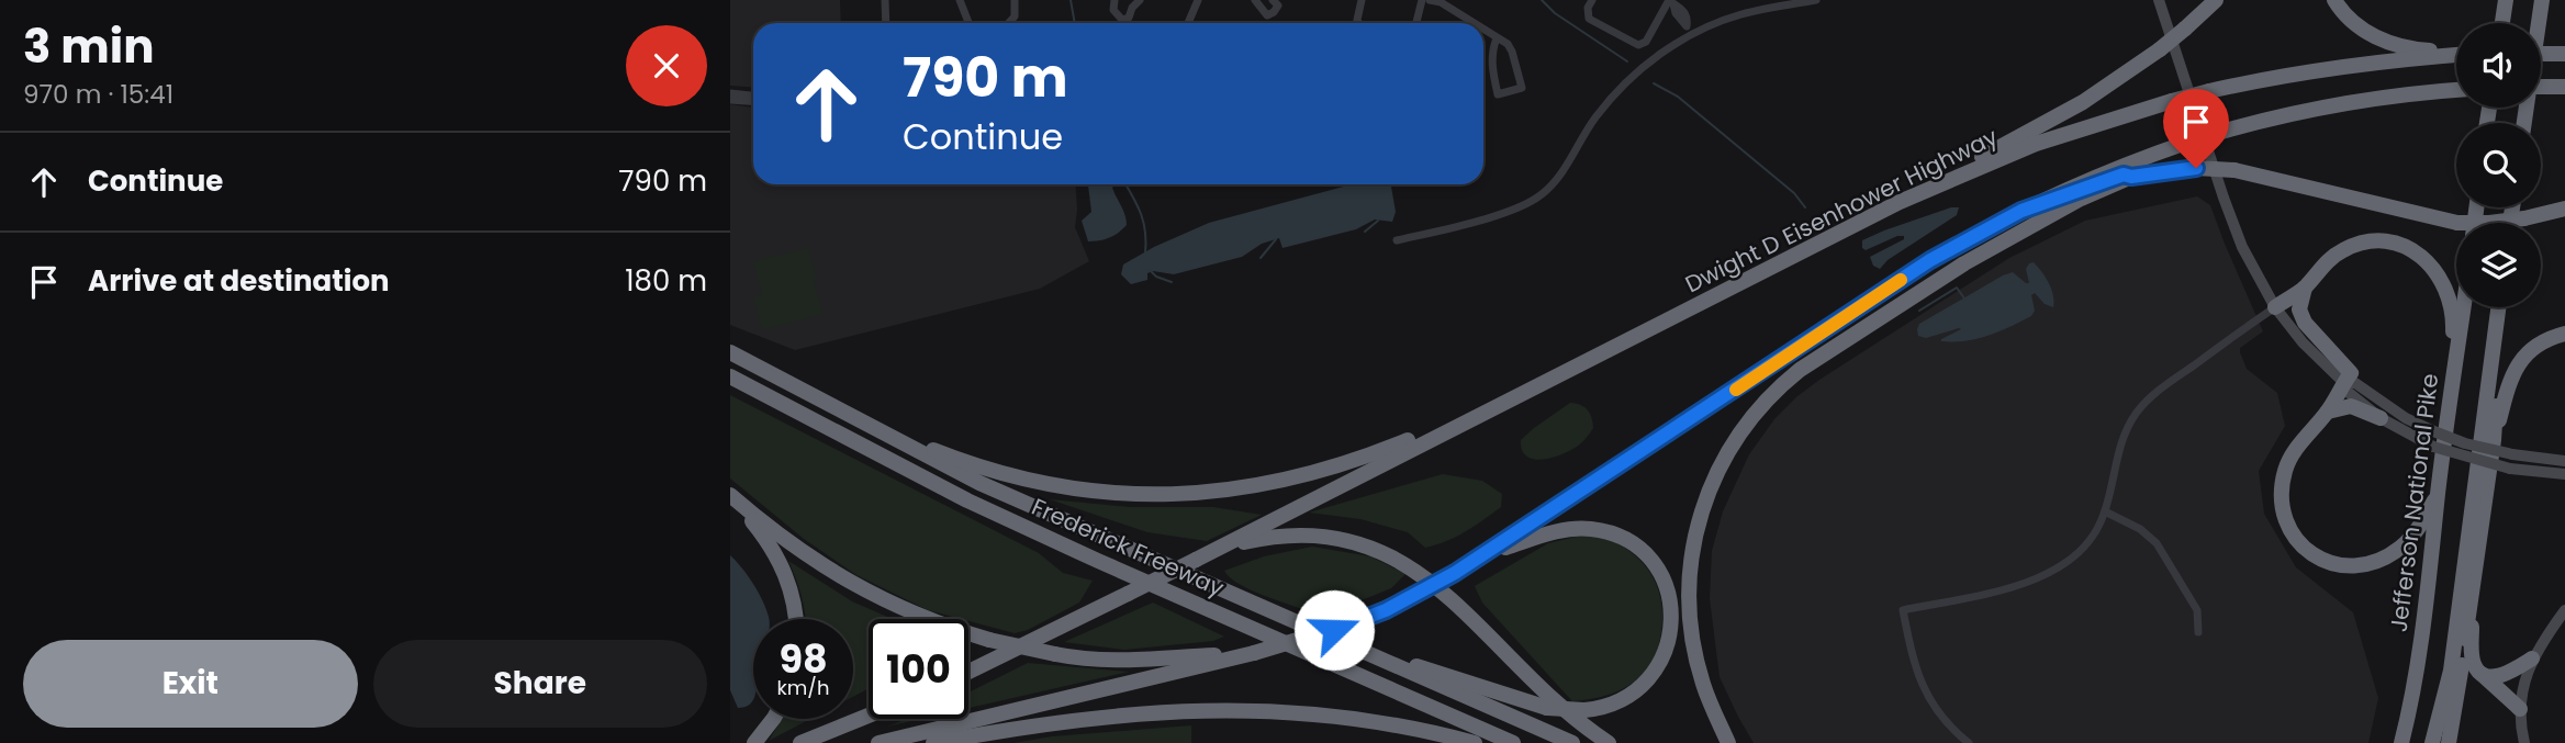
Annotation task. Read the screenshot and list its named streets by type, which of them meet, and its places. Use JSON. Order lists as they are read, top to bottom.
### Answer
{
  "streets": {
    "highway": ["Dwight D Eisenhower Highway", "Jefferson National Pike", "Frederick Freeway"]
  },
  "page": {
    "heading": ["3 min", "970 m · 15:41"],
    "turn": ["790 m", "Continue"],
    "list": [
      {
        "name": "Continue",
        "value": "790 m"
      },
      {
        "name": "Arrive at destination",
        "value": "180 m"
      }
    ],
    "speed": "98 km/h",
    "limit": "100",
    "buttons": ["Exit", "Share"]
  }
}
